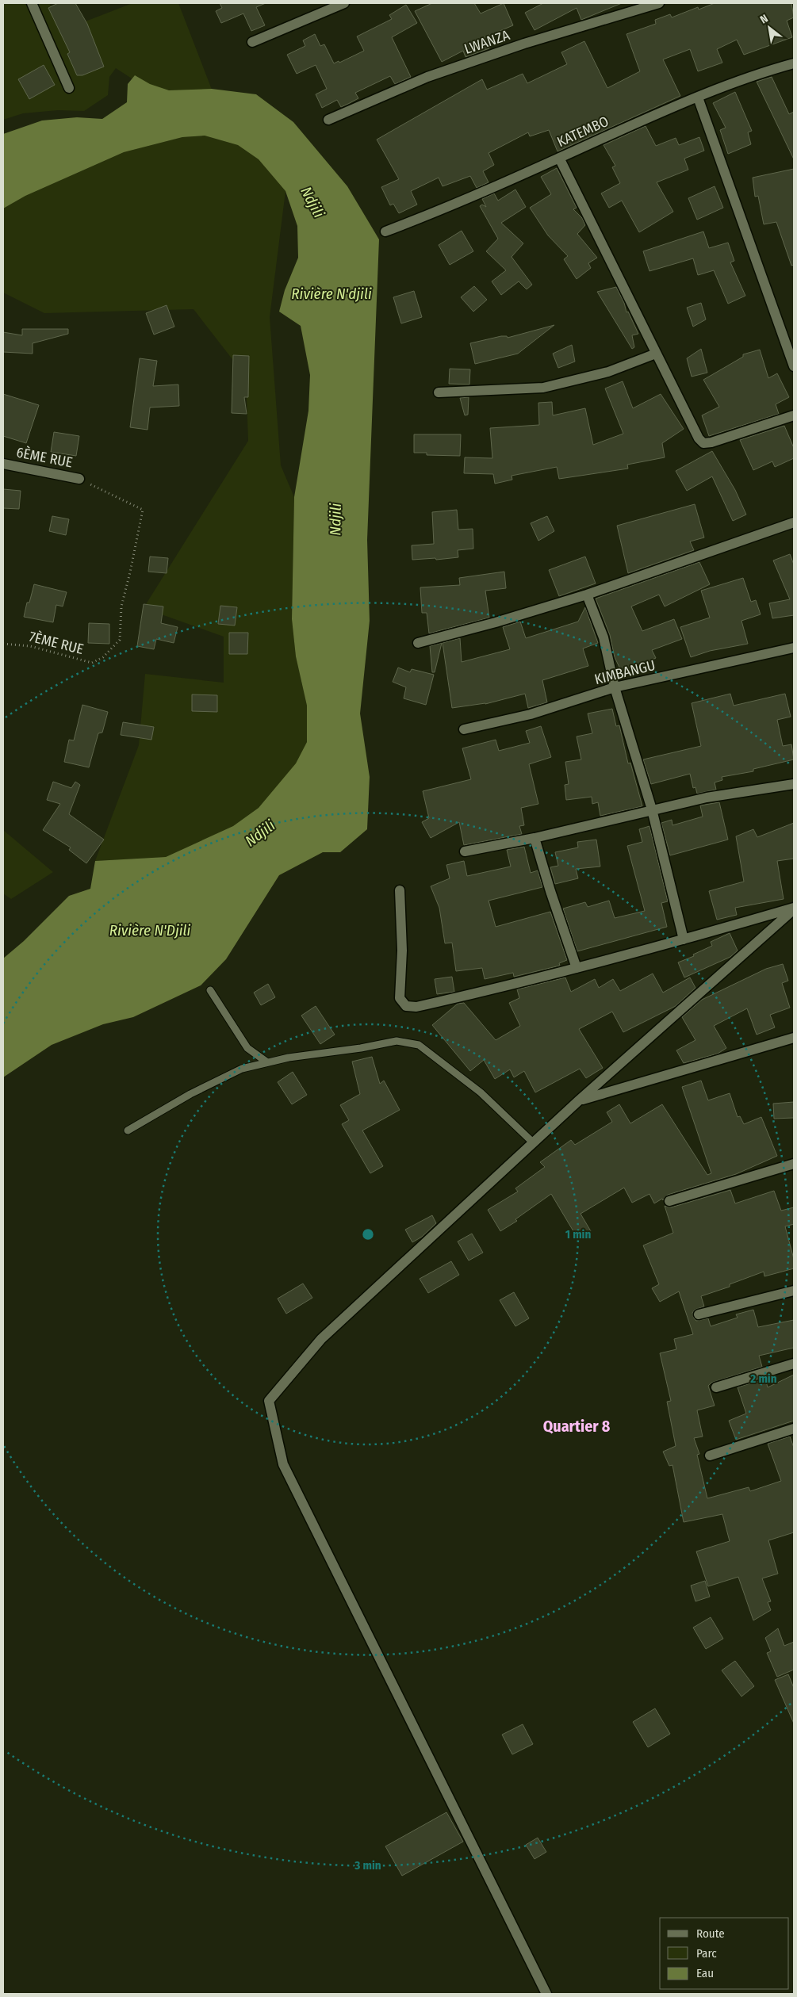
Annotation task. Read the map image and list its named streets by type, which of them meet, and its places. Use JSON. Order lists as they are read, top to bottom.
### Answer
{
  "streets": {
    "street": [
      "LWANZA",
      "KATEMBO",
      "6ÈME RUE",
      "KIMBANGU"
    ],
    "path": ["7ÈME RUE"]
  },
  "crossings": [
    ["6ÈME RUE", "7ÈME RUE"]
  ],
  "districts": ["Quartier 8"],
  "water": ["Ndjili", "Rivière N'djili", "Rivière N'Djili"],
  "legend": ["Route", "Parc", "Eau"],
  "north": "top left",
  "rings": ["1 min", "2 min", "3 min"]
}
